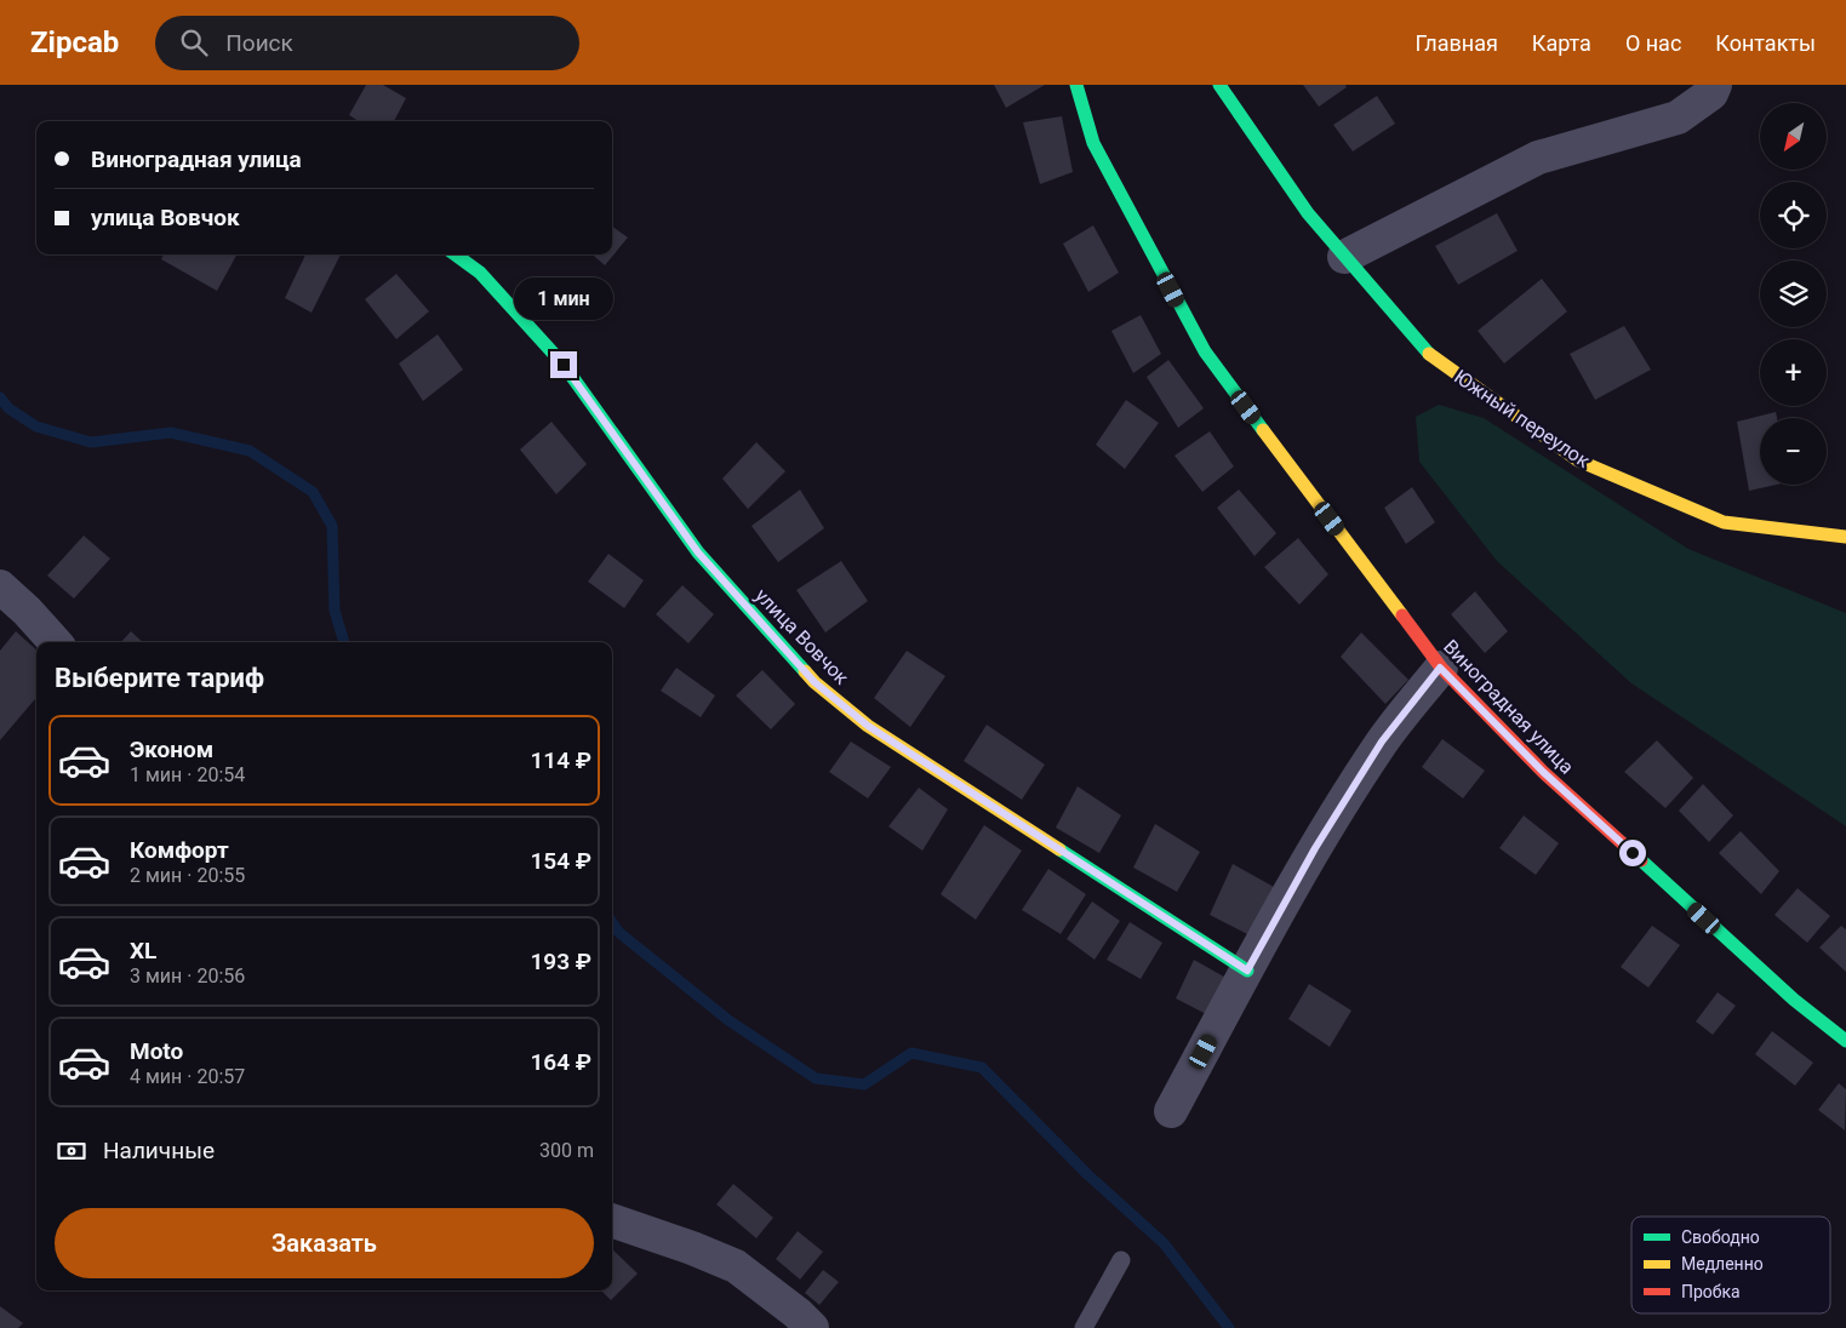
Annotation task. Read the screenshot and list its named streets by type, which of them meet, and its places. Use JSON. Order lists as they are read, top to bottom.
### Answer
{
  "streets": {
    "street": ["Южный переулок", "улица Вовчок", "Виноградная улица"]
  },
  "legend": ["Свободно", "Медленно", "Пробка"],
  "north": "bottom left",
  "page": {
    "header": "Zipcab",
    "search": "Поиск",
    "nav": [
      "Главная",
      "Карта",
      "О нас",
      "Контакты"
    ],
    "map_buttons": ["+", "−"],
    "banner": ["Виноградная улица", "улица Вовчок"],
    "bubble": "1 мин",
    "heading": "Выберите тариф",
    "list": [
      {
        "name": "Эконом",
        "note": "1 мин · 20:54",
        "value": "114 ₽"
      },
      {
        "name": "Комфорт",
        "note": "2 мин · 20:55",
        "value": "154 ₽"
      },
      {
        "name": "XL",
        "note": "3 мин · 20:56",
        "value": "193 ₽"
      },
      {
        "name": "Moto",
        "note": "4 мин · 20:57",
        "value": "164 ₽"
      }
    ],
    "pay": ["Наличные", "300 m"],
    "buttons": "Заказать"
  }
}
